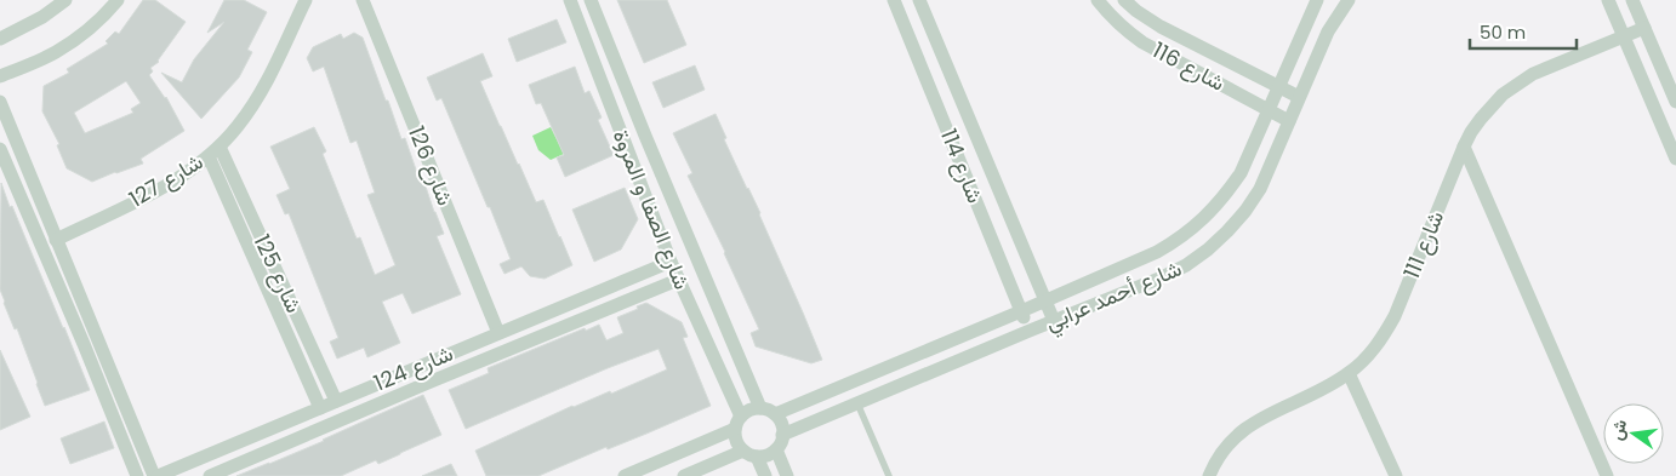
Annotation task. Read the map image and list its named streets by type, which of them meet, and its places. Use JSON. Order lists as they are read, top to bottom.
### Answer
{
  "streets": {
    "street": [
      "شارع 116",
      "شارع 126",
      "شارع 114",
      "شارع 127",
      "شارع الصفا و المروة",
      "شارع 111",
      "شارع 125",
      "شارع أحمد عرابي",
      "شارع 124"
    ]
  },
  "crossings": [
    ["شارع 116", "شارع أحمد عرابي"],
    ["شارع 126", "شارع 124"],
    ["شارع 114", "شارع أحمد عرابي"],
    ["شارع 127", "شارع 125"],
    ["شارع الصفا و المروة", "شارع أحمد عرابي"],
    ["شارع الصفا و المروة", "شارع 124"],
    ["شارع 125", "شارع 124"]
  ],
  "scale_bar": "50 m",
  "north": "left"
}
